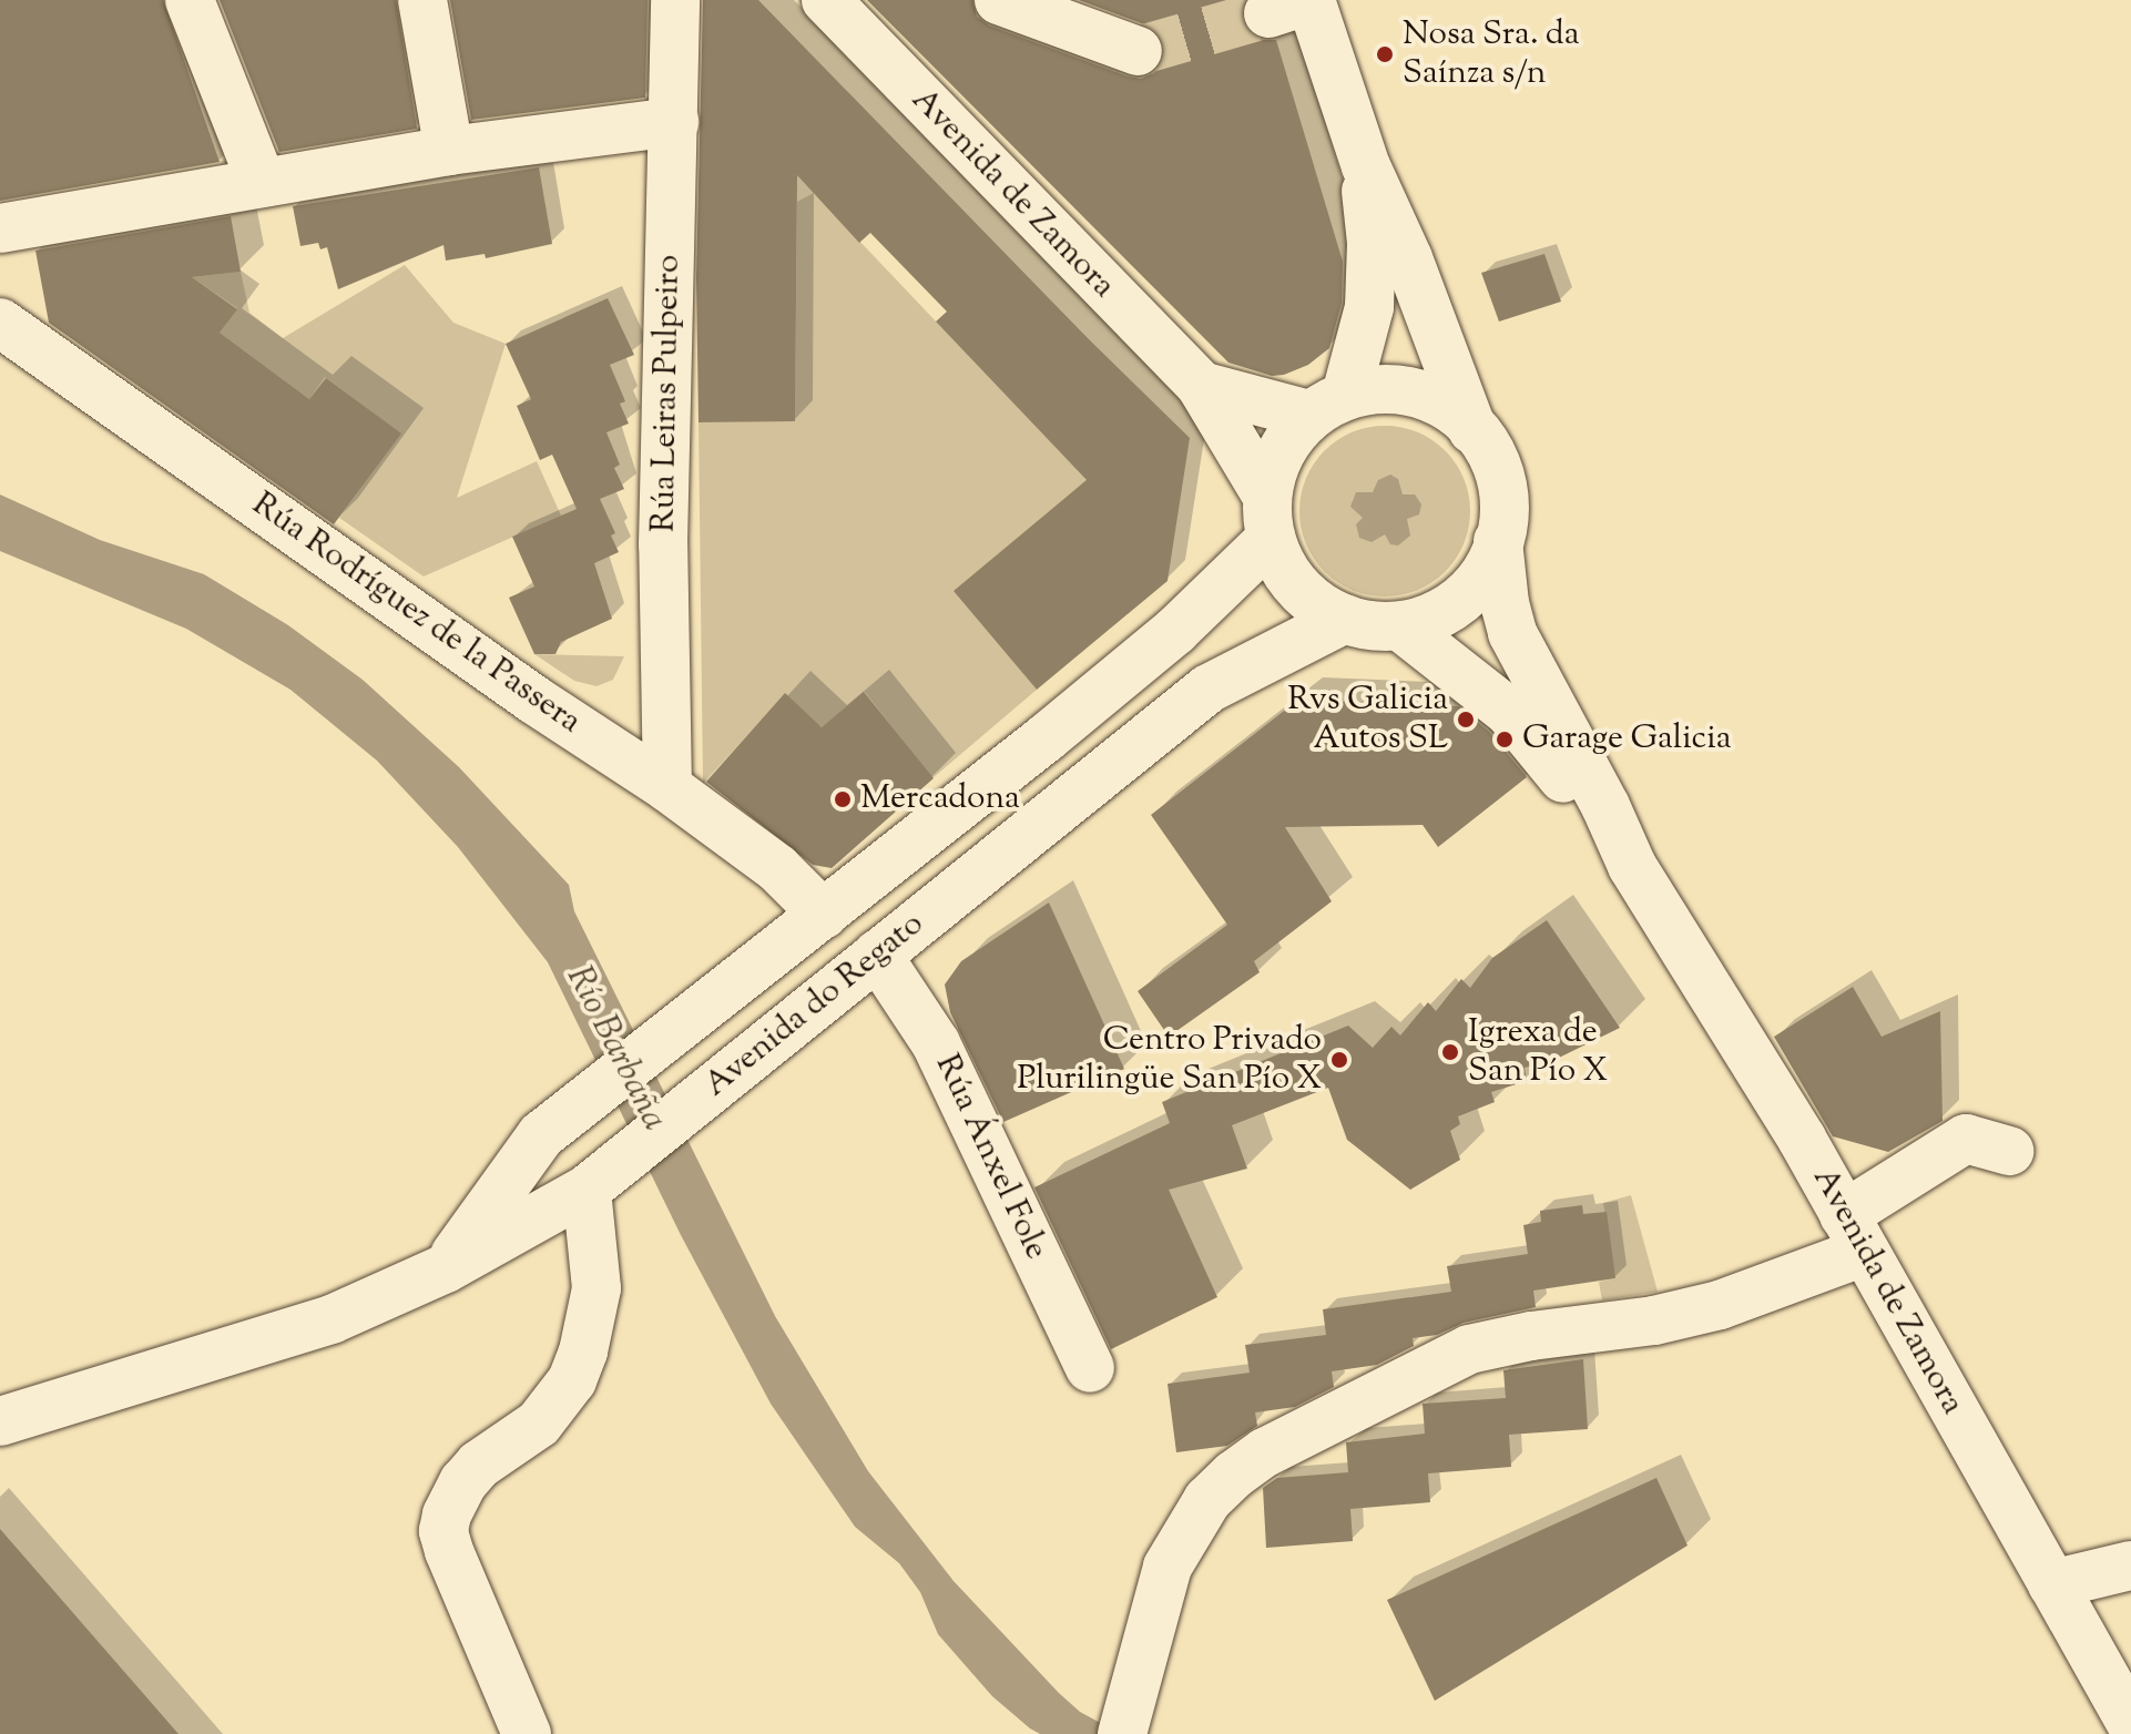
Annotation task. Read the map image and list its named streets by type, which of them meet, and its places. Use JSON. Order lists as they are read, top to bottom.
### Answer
{
  "streets": {
    "street": [
      "Avenida de Zamora",
      "Rúa Leiras Pulpeiro",
      "Rúa Rodríguez de la Passera",
      "Avenida do Regato",
      "Rúa Ánxel Fole"
    ]
  },
  "crossings": [
    ["Avenida de Zamora", "Avenida do Regato"],
    ["Rúa Leiras Pulpeiro", "Rúa Rodríguez de la Passera"],
    ["Rúa Rodríguez de la Passera", "Avenida do Regato"],
    ["Avenida do Regato", "Rúa Ánxel Fole"]
  ],
  "water": ["Río Barbaña"],
  "places": [
    "Nosa Sra. da Saínza s/n",
    "Rvs Galicia Autos SL",
    "Garage Galicia",
    "Mercadona",
    "Igrexa de San Pío X",
    "Centro Privado Plurilingüe San Pío X"
  ]
}
